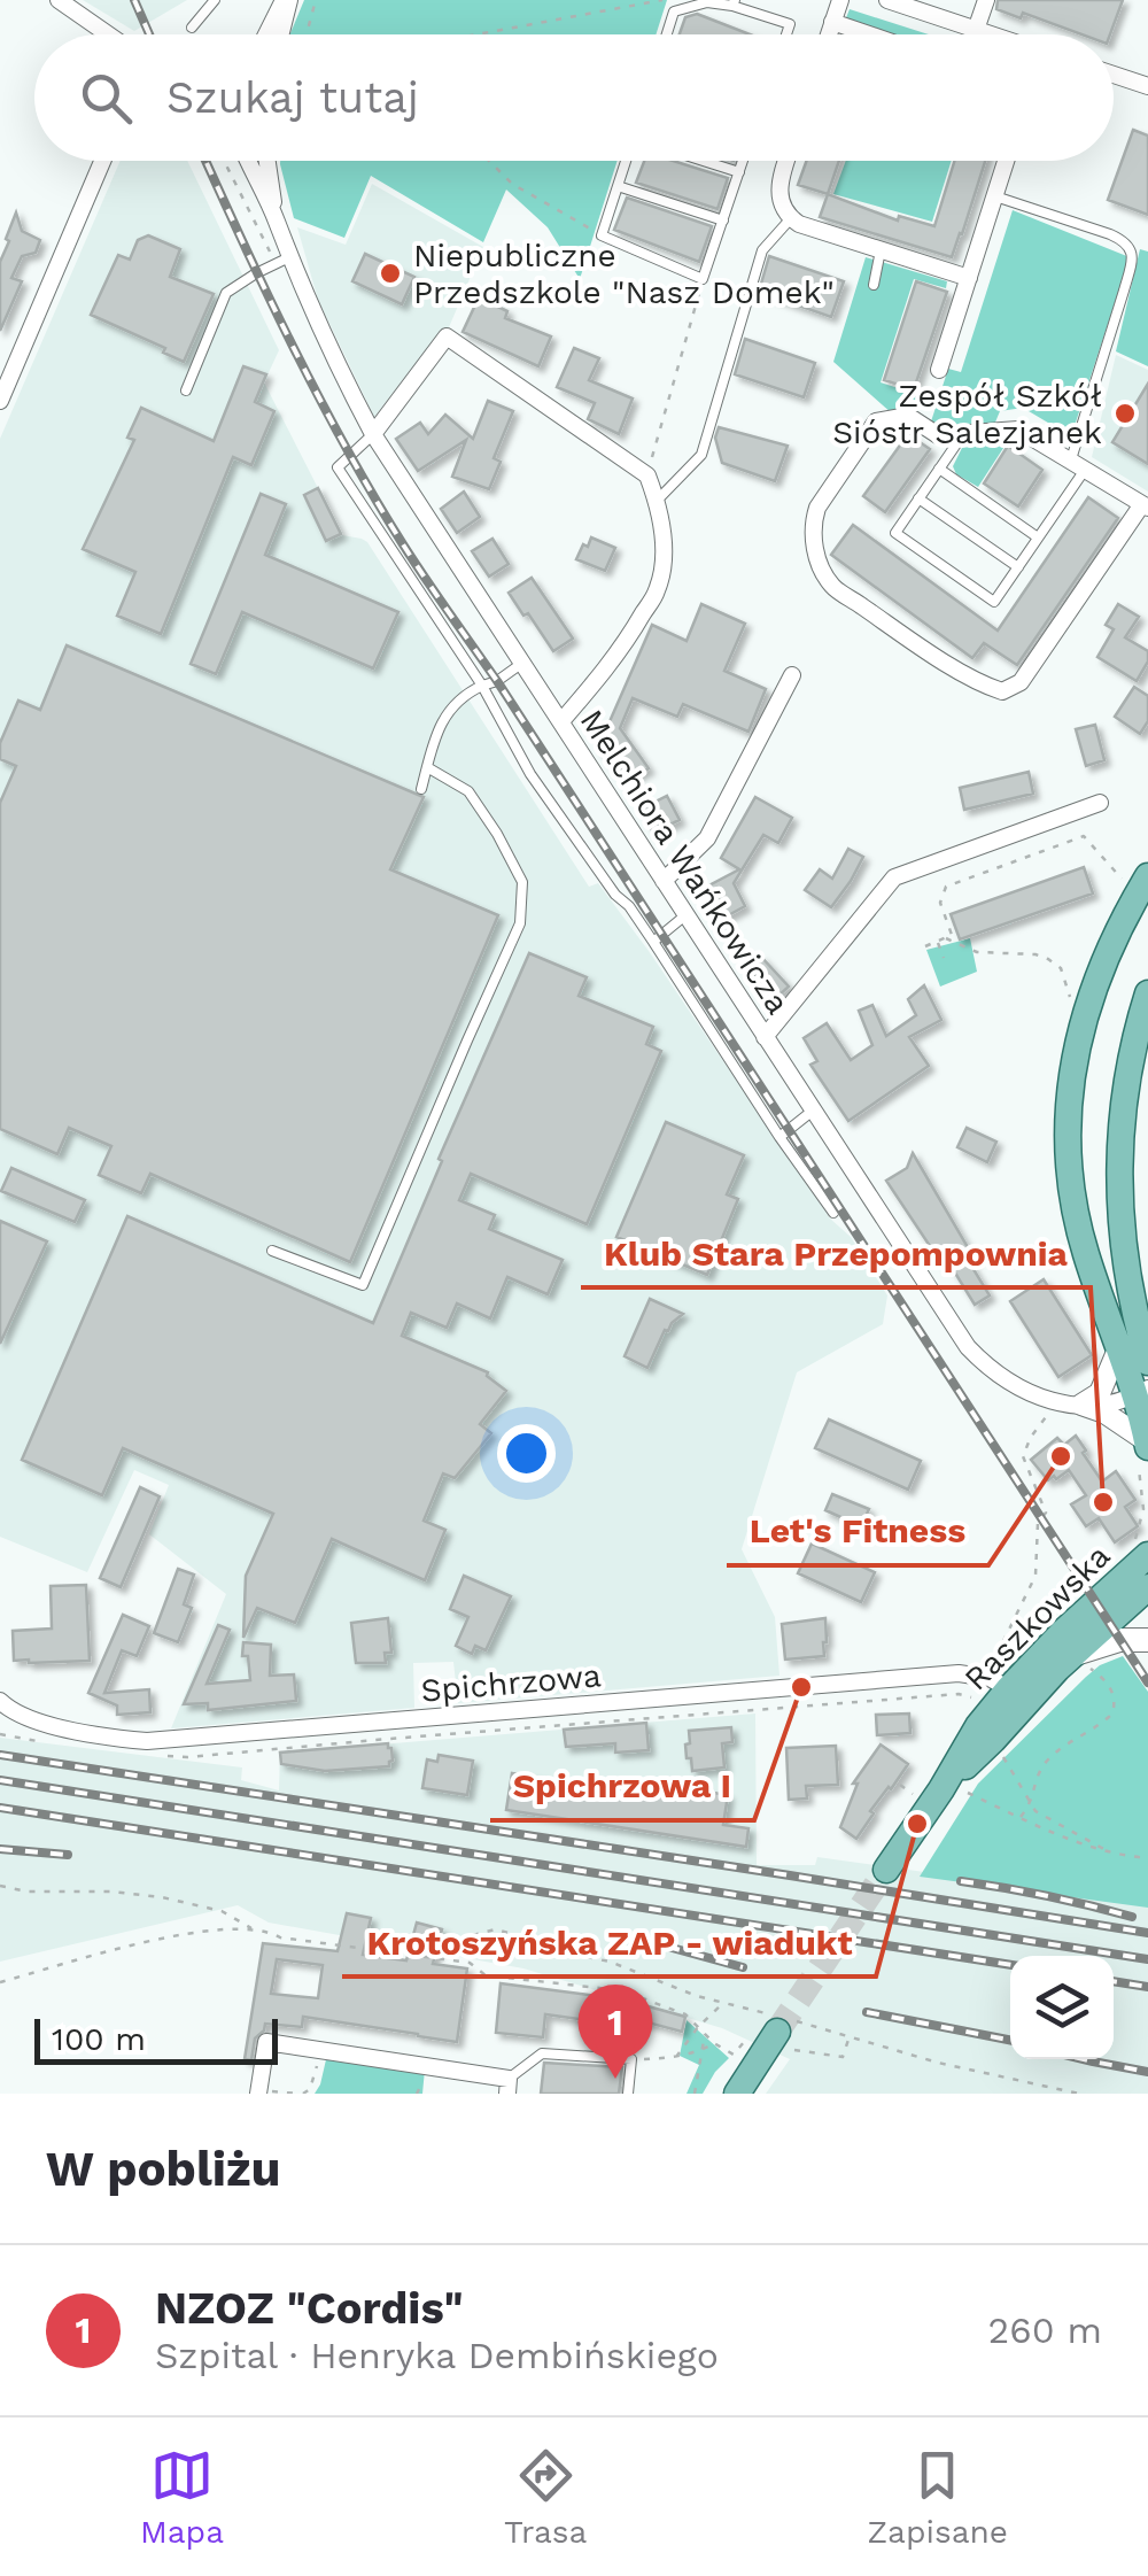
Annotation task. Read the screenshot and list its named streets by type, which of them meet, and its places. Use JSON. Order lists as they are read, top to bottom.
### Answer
{
  "streets": {
    "main road": ["Raszkowska"],
    "street": ["Melchiora Wańkowicza", "Spichrzowa"]
  },
  "crossings": [
    ["Raszkowska", "Spichrzowa"]
  ],
  "places": [
    "Niepubliczne Przedszkole \"Nasz Domek\"",
    "Zespół Szkół Sióstr Salezjanek",
    "Let's Fitness",
    "Klub Stara Przepompownia",
    "Spichrzowa I",
    "Krotoszyńska ZAP - wiadukt"
  ],
  "scale_bar": "100 m",
  "page": {
    "search": "Szukaj tutaj",
    "pins": "1",
    "scale": "100 m",
    "heading": "W pobliżu",
    "list": [
      {
        "mark": "1",
        "name": "NZOZ \"Cordis\"",
        "note": "Szpital · Henryka Dembińskiego",
        "value": "260 m"
      }
    ],
    "nav": ["Mapa", "Trasa", "Zapisane"]
  }
}
